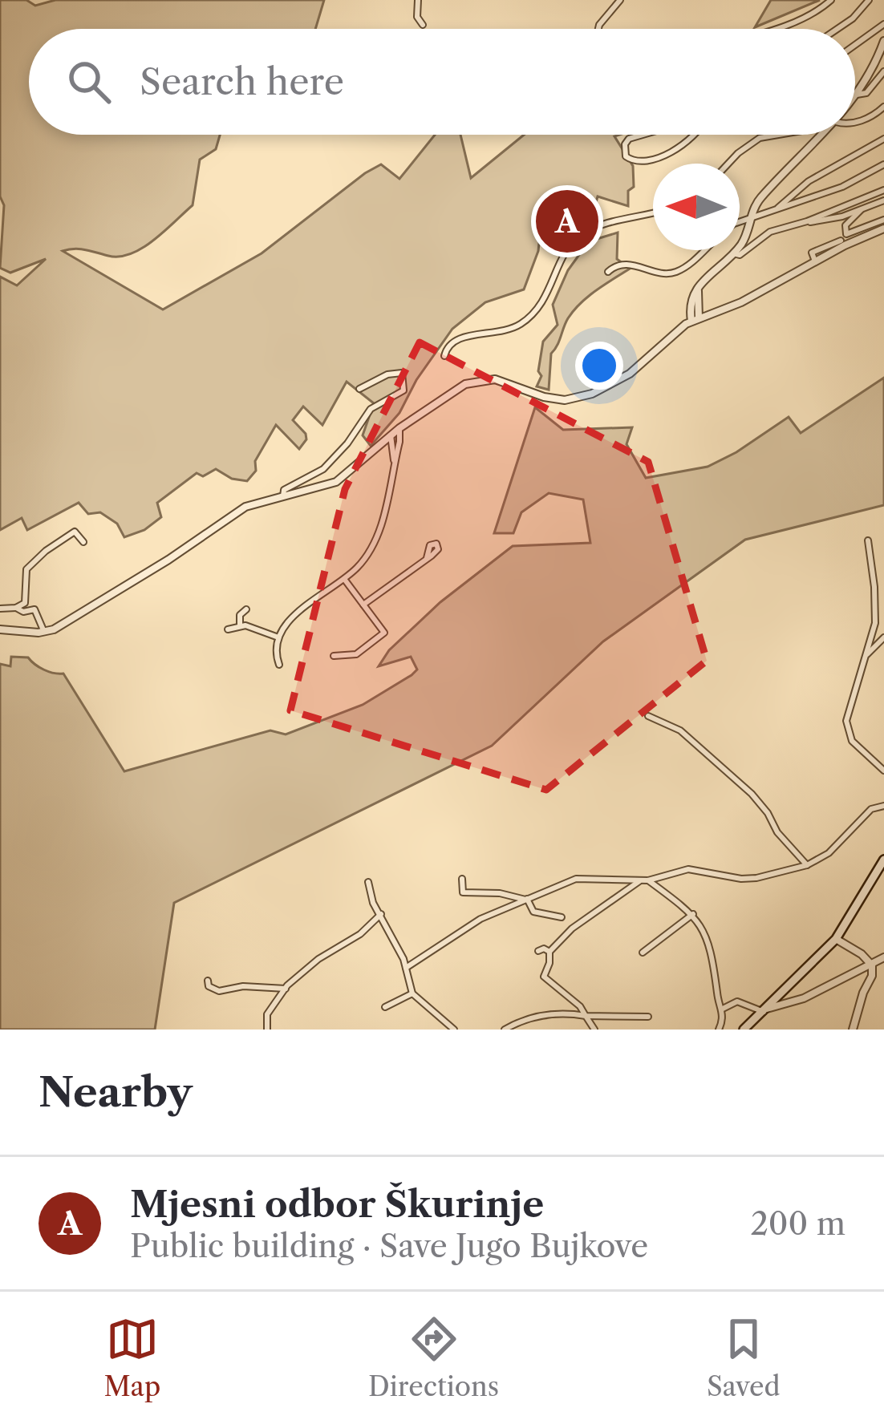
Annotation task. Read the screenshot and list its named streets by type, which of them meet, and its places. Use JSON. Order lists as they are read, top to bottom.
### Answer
{
  "north": "left",
  "page": {
    "search": "Search here",
    "pins": "A",
    "heading": "Nearby",
    "list": [
      {
        "mark": "A",
        "name": "Mjesni odbor Škurinje",
        "note": "Public building · Save Jugo Bujkove",
        "value": "200 m"
      }
    ],
    "nav": ["Map", "Directions", "Saved"]
  }
}
